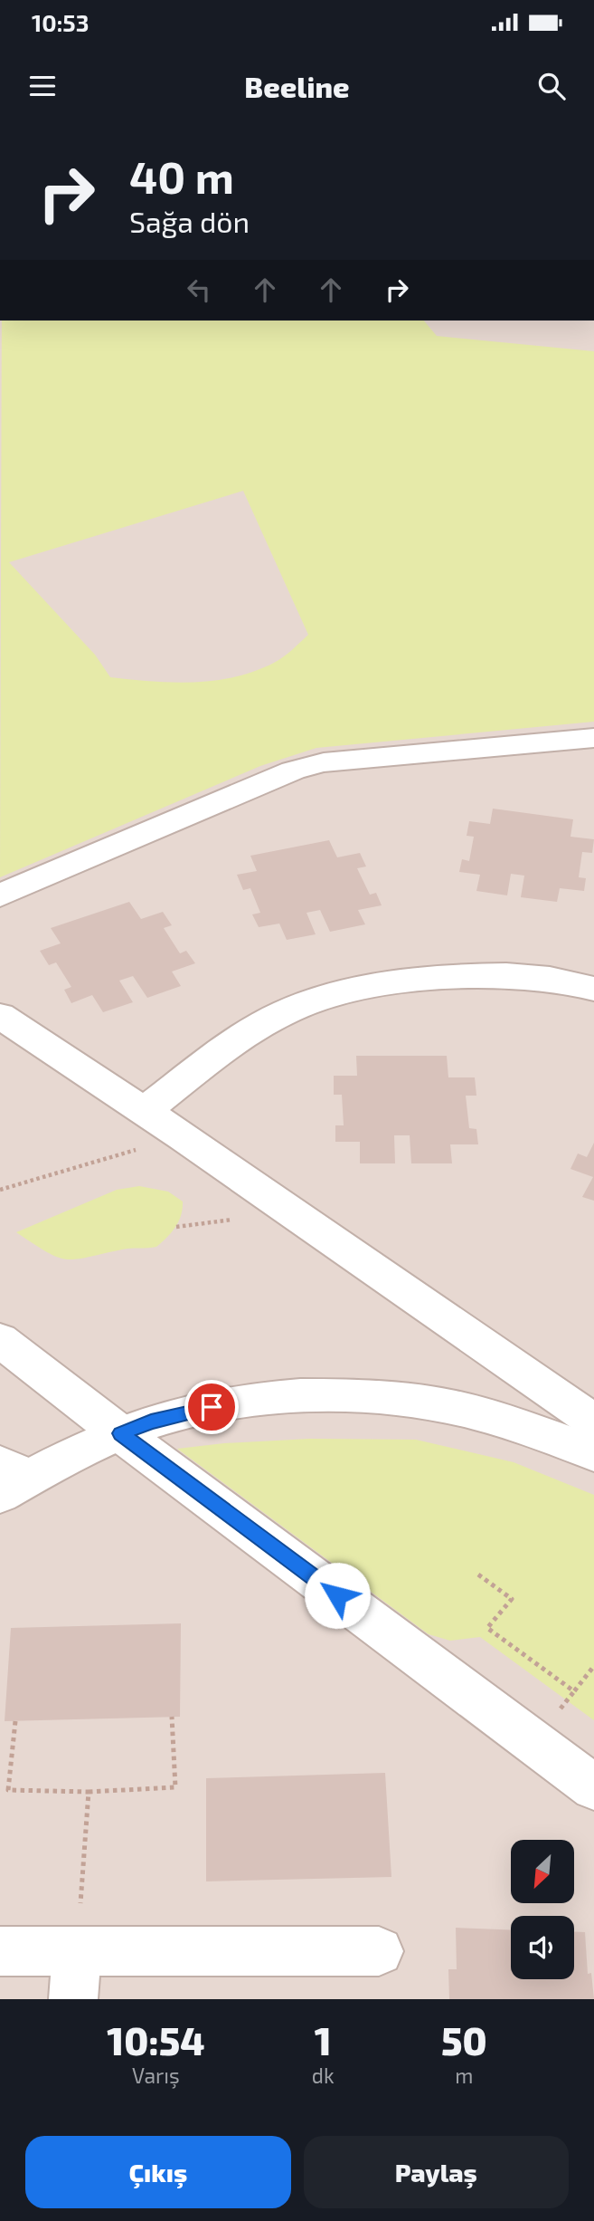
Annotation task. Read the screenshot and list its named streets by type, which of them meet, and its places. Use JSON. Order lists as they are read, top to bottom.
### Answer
{
  "north": "bottom left",
  "page": {
    "status": "10:53",
    "header": "Beeline",
    "turn": ["40 m", "Sağa dön"],
    "eta": [
      "10:54",
      "Varış",
      "1",
      "dk",
      "50",
      "m"
    ],
    "buttons": ["Çıkış", "Paylaş"]
  }
}
